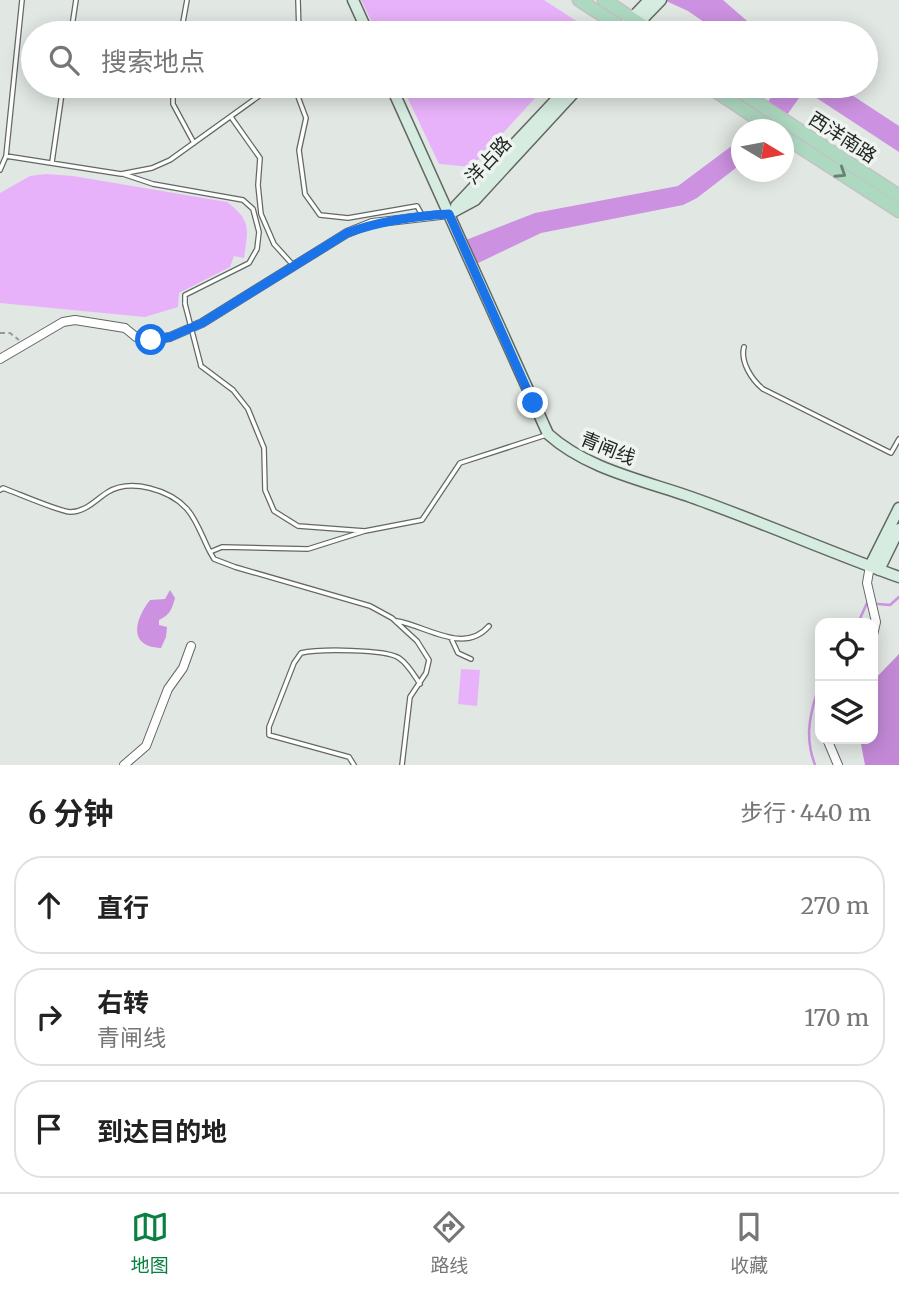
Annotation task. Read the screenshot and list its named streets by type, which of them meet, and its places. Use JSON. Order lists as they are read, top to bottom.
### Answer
{
  "streets": {
    "main road": ["西洋南路", "洋占路", "青闸线"]
  },
  "north": "right",
  "page": {
    "search": "搜索地点",
    "heading": ["6 分钟", "步行 · 440 m"],
    "list": [
      ["直行", "270 m"],
      ["右转", "青闸线", "170 m"],
      "到达目的地"
    ],
    "nav": ["地图", "路线", "收藏"]
  }
}
